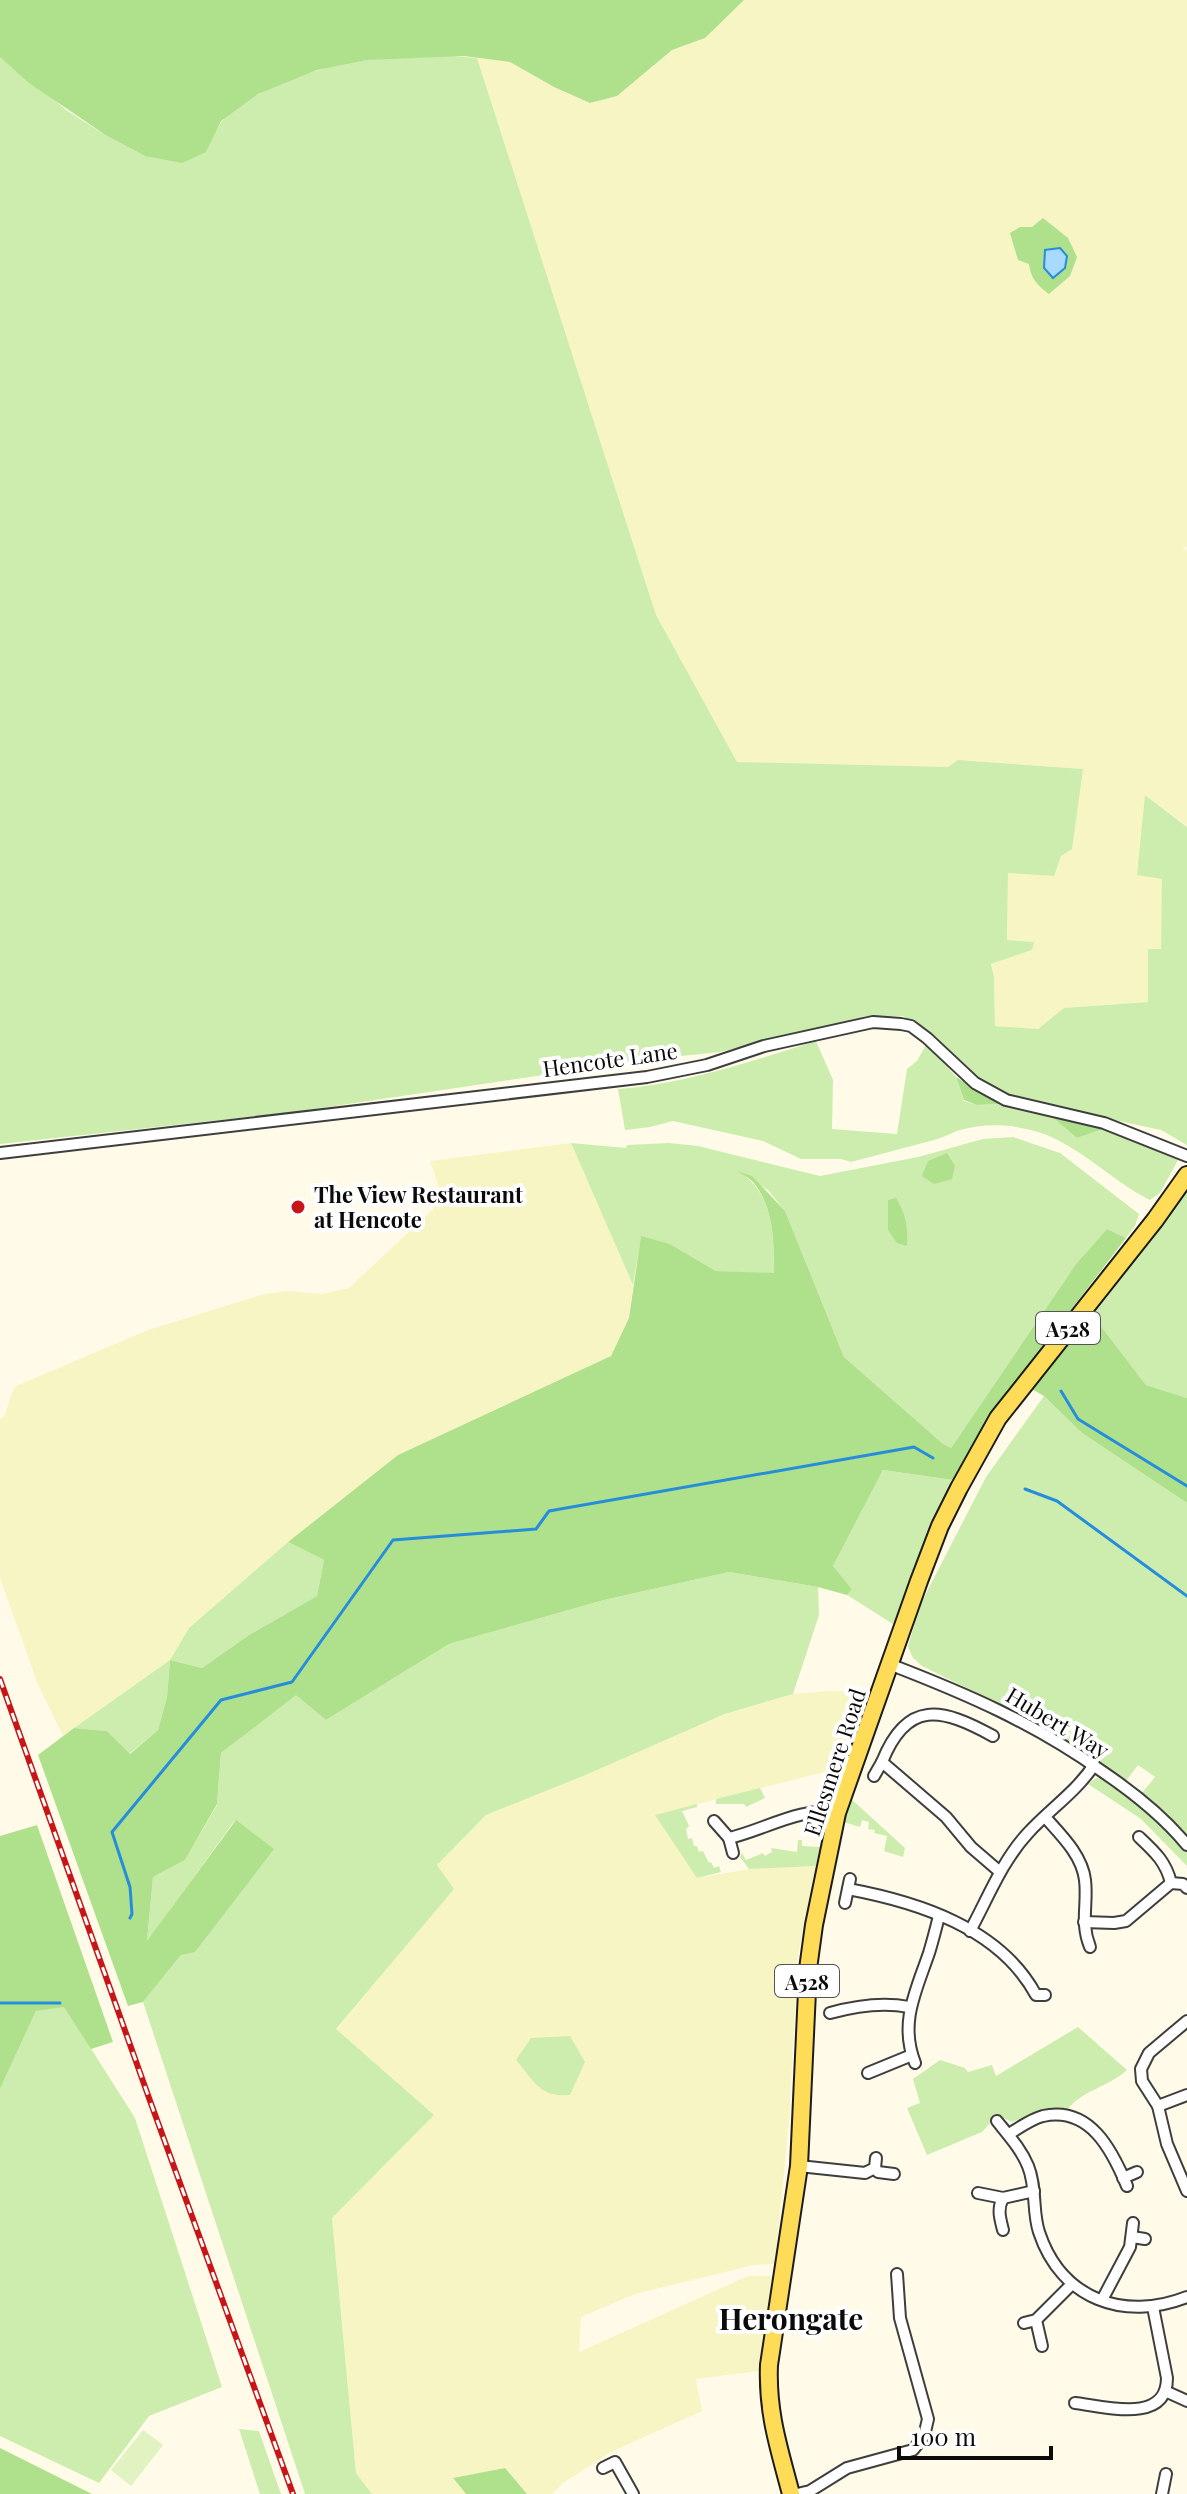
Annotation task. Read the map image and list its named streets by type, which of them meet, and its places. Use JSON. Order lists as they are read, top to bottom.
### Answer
{
  "streets": {
    "main road": ["A528", "Ellesmere Road"],
    "street": ["Hencote Lane", "Hubert Way"]
  },
  "crossings": [
    ["Hubert Way", "Ellesmere Road"]
  ],
  "districts": ["Herongate"],
  "places": ["The View Restaurant at Hencote"],
  "scale_bar": "100 m"
}
